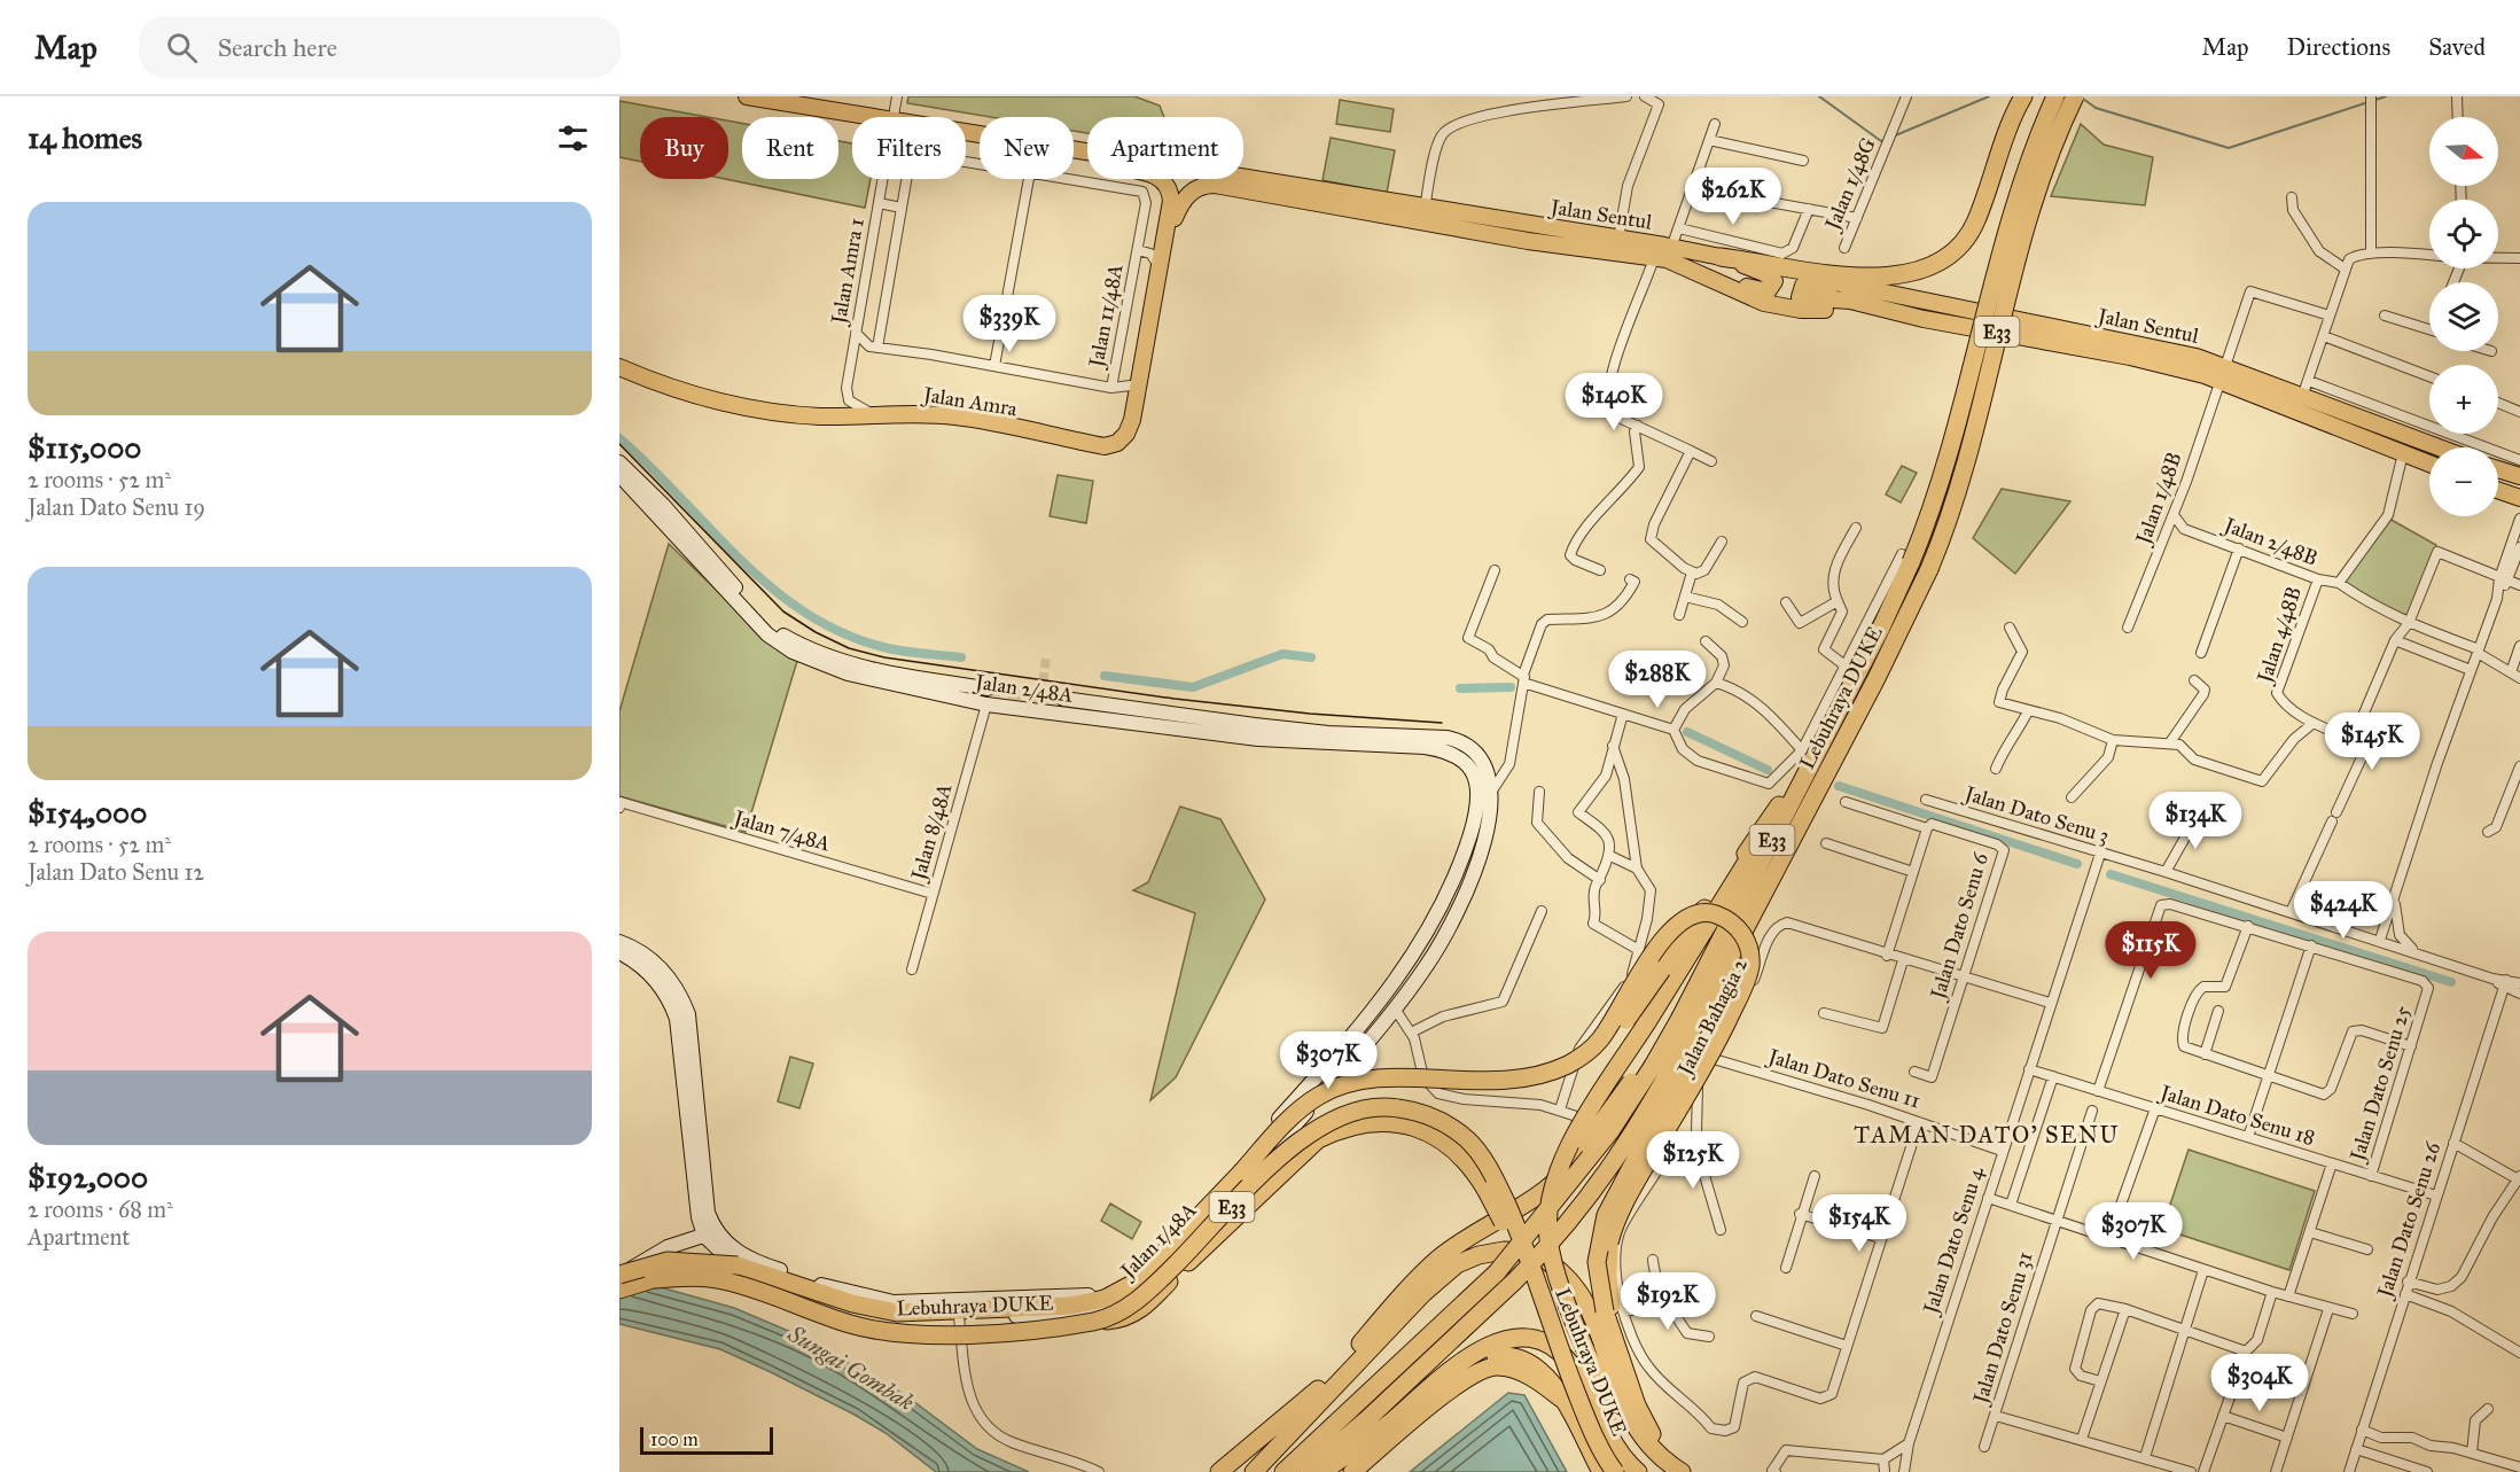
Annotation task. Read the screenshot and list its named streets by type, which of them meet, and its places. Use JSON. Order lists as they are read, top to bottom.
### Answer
{
  "streets": {
    "highway": ["E33", "Lebuhraya DUKE"],
    "main road": [
      "Jalan Sentul",
      "Jalan Amra",
      "Jalan 2/48A",
      "Jalan 1/48A"
    ],
    "street": [
      "Jalan 1/48G",
      "Jalan Amra 1",
      "Jalan 11/48A",
      "Jalan 1/48B",
      "Jalan 2/48B",
      "Jalan 4/48B",
      "Jalan Dato Senu 3",
      "Jalan 7/48A",
      "Jalan 8/48A",
      "Jalan Dato Senu 6",
      "Jalan Bahagia 2",
      "Jalan Dato Senu 11",
      "Jalan Dato Senu 25",
      "Jalan Dato Senu 18",
      "Jalan Dato Senu 26",
      "Jalan Dato Senu 4",
      "Jalan Dato Senu 31"
    ]
  },
  "crossings": [
    ["Jalan Sentul", "Jalan Amra"],
    ["Jalan Sentul", "Jalan 1/48B"],
    ["Jalan Sentul", "Jalan 2/48B"],
    ["Jalan Amra 1", "Jalan Amra"],
    ["Jalan 1/48B", "Jalan 2/48B"],
    ["Jalan 2/48B", "Jalan 4/48B"],
    ["Jalan 2/48A", "Jalan 8/48A"],
    ["Jalan Dato Senu 3", "Jalan Dato Senu 26"],
    ["Jalan Dato Senu 3", "Jalan Dato Senu 4"],
    ["Jalan 7/48A", "Jalan 8/48A"],
    ["Jalan Bahagia 2", "Jalan Dato Senu 11"],
    ["Jalan Dato Senu 11", "Jalan Dato Senu 4"],
    ["Jalan Dato Senu 25", "Jalan Dato Senu 18"],
    ["Jalan Dato Senu 18", "Jalan Dato Senu 26"],
    ["Jalan Dato Senu 18", "Jalan Dato Senu 4"]
  ],
  "districts": ["TAMAN DATO' SENU"],
  "water": ["Sungai Gombak"],
  "scale_bar": "100 m",
  "north": "right",
  "page": {
    "header": "Map",
    "search": "Search here",
    "nav": ["Map", "Directions", "Saved"],
    "heading": "14 homes",
    "map_buttons": ["+", "−"],
    "chip": [
      "Buy",
      "Rent",
      "Filters",
      "New",
      "Apartment"
    ],
    "price": [
      "$262K",
      "$339K",
      "$140K",
      "$288K",
      "$145K",
      "$134K",
      "$424K",
      "$115K",
      "$307K",
      "$125K",
      "$154K",
      "$307K",
      "$192K",
      "$304K"
    ],
    "list": [
      {
        "name": "$115,000",
        "note": "2 rooms · 52 m² · Jalan Dato Senu 19"
      },
      {
        "name": "$154,000",
        "note": "2 rooms · 52 m² · Jalan Dato Senu 12"
      },
      {
        "name": "$192,000",
        "note": "2 rooms · 68 m² · Apartment"
      }
    ],
    "scale": "100 m"
  }
}
